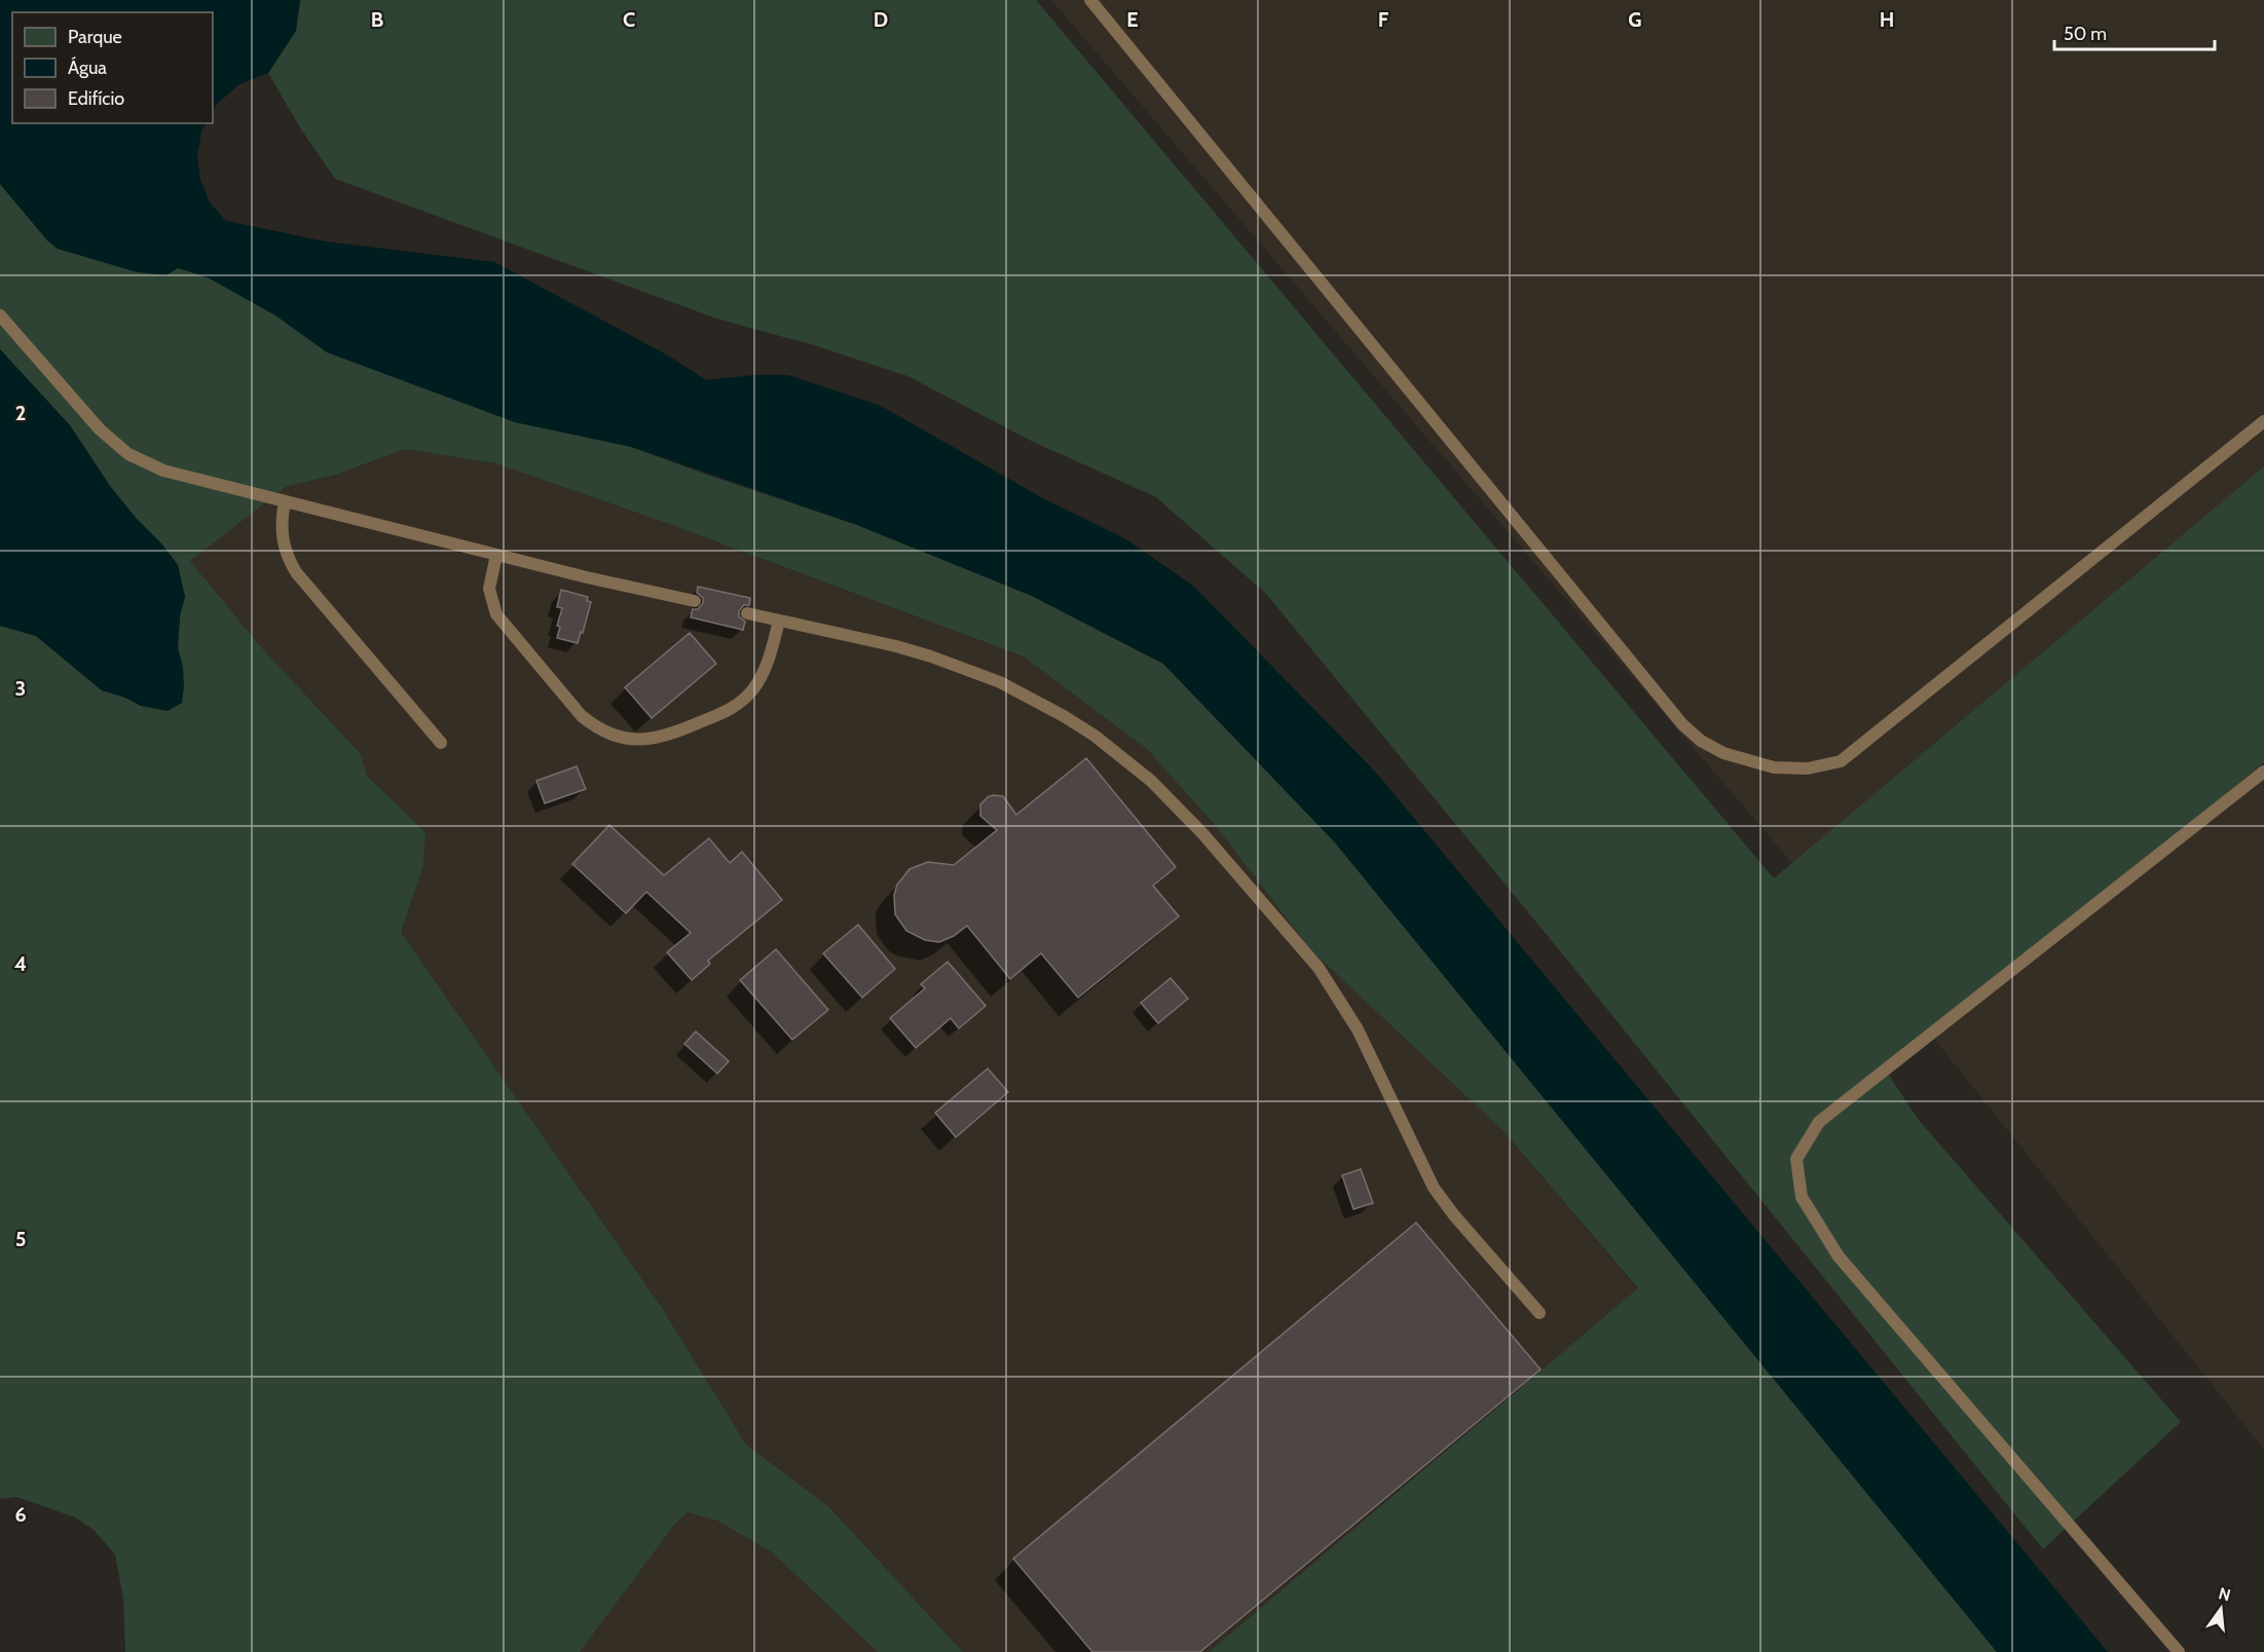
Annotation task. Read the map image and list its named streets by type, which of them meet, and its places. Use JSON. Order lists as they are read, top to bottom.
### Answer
{
  "legend": ["Parque", "Água", "Edifício"],
  "scale_bar": "50 m",
  "north": "top",
  "grid": {
    "columns": [
      "B",
      "C",
      "D",
      "E",
      "F",
      "G",
      "H"
    ],
    "rows": [
      "2",
      "3",
      "4",
      "5",
      "6"
    ]
  }
}
